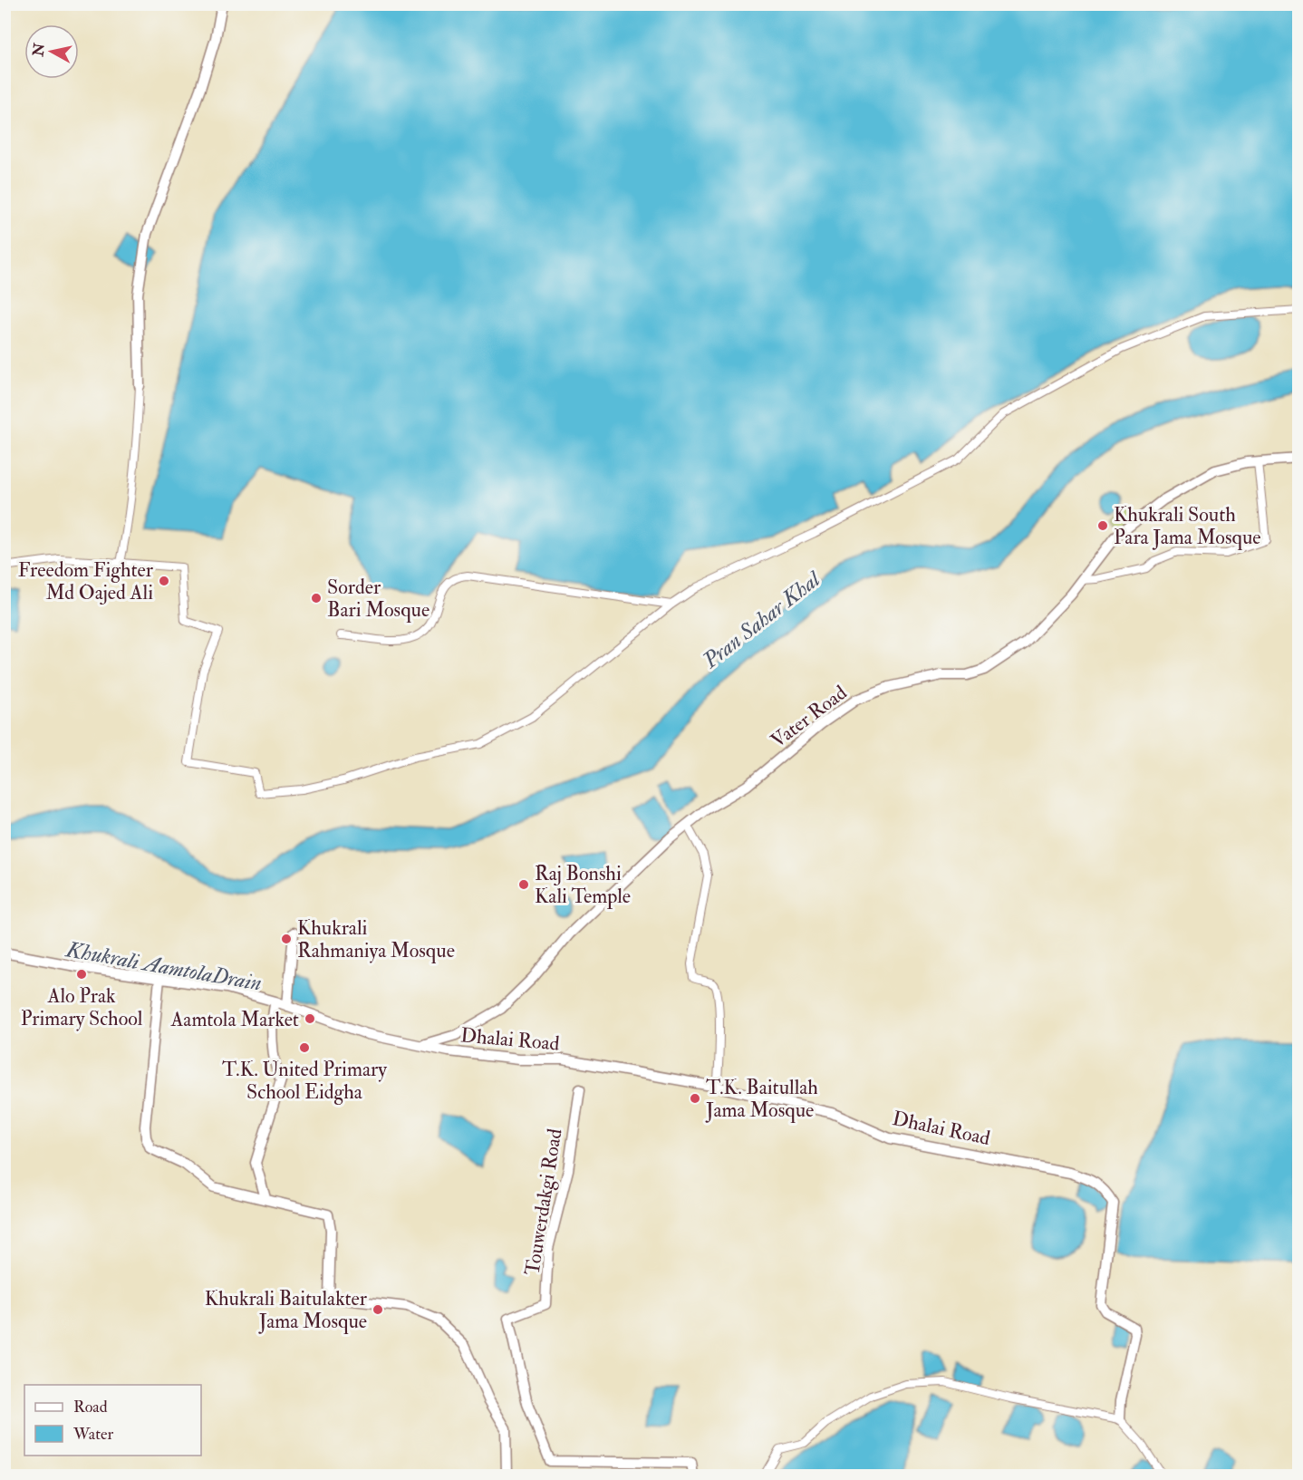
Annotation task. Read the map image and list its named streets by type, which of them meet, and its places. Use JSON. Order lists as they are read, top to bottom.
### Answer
{
  "streets": {
    "street": ["Vater Road", "Dhalai Road", "Touwerdakgi Road"]
  },
  "crossings": [
    ["Vater Road", "Dhalai Road"]
  ],
  "water": ["Pran Sahar Khal", "Khukrali AamtolaDrain"],
  "places": [
    "Khukrali South Para Jama Mosque",
    "Freedom Fighter Md Oajed Ali",
    "Sorder Bari Mosque",
    "Raj Bonshi Kali Temple",
    "Khukrali Rahmaniya Mosque",
    "Alo Prak Primary School",
    "Aamtola Market",
    "T.K. United Primary School Eidgha",
    "T.K. Baitullah Jama Mosque",
    "Khukrali Baitulakter Jama Mosque"
  ],
  "legend": ["Road", "Water"],
  "north": "left"
}
